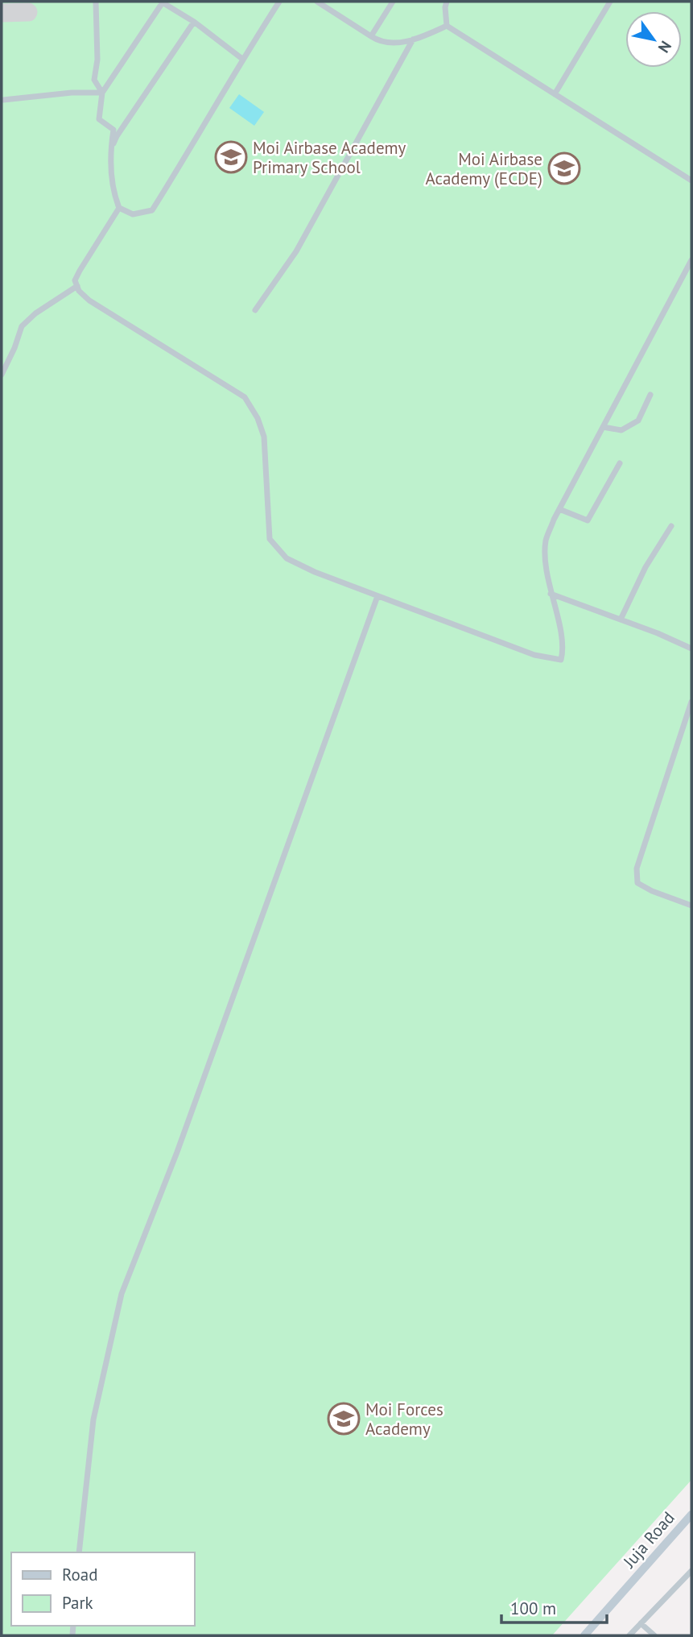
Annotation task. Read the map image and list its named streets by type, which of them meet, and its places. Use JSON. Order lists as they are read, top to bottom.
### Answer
{
  "streets": {
    "main road": ["Juja Road"]
  },
  "places": {
    "school or university": ["Moi Airbase Academy Primary School", "Moi Airbase Academy (ECDE)", "Moi Forces Academy"]
  },
  "legend": ["Road", "Park"],
  "scale_bar": "100 m",
  "north": "bottom right"
}
